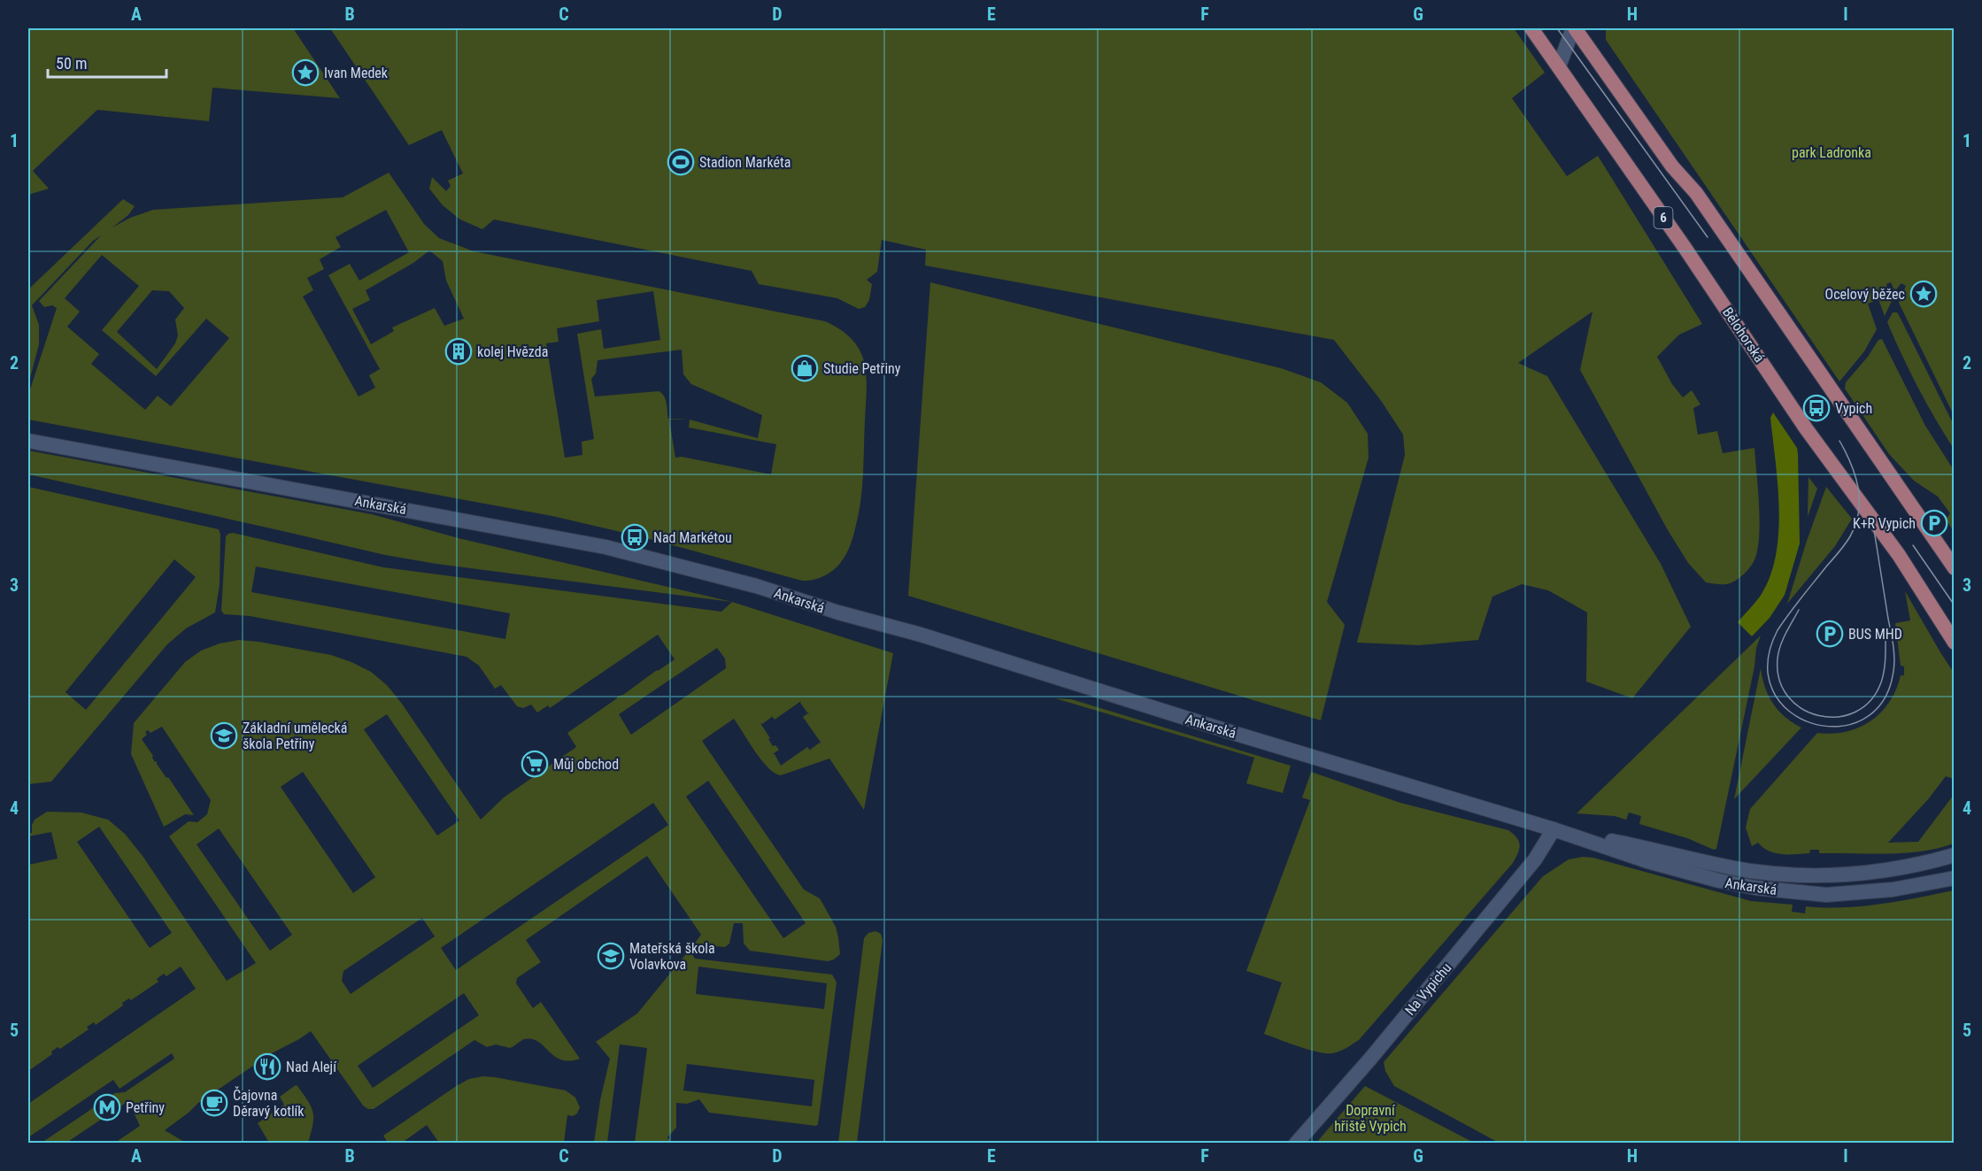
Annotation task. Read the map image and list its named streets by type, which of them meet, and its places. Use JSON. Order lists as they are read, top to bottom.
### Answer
{
  "streets": {
    "main road": ["6", "Bělohorská"],
    "street": ["Ankarská", "Na Vypichu"]
  },
  "crossings": [
    ["Ankarská", "Na Vypichu"]
  ],
  "parks": ["park Ladronka", "Dopravní hřiště Vypich"],
  "places": {
    "place": ["Ivan Medek", "Ocelový běžec"],
    "sports": ["Stadion Markéta"],
    "building": ["kolej Hvězda"],
    "shop": ["Studie Petřiny"],
    "bus stop": ["Vypich", "Nad Markétou"],
    "parking": ["K+R Vypich", "BUS MHD"],
    "school or university": ["Základní umělecká škola Petřiny", "Mateřská škola Volavkova"],
    "supermarket": ["Můj obchod"],
    "restaurant": ["Nad Alejí"],
    "cafe": ["Čajovna Děravý kotlík"],
    "metro station": ["Petřiny"]
  },
  "scale_bar": "50 m",
  "grid": {
    "columns": [
      "A",
      "B",
      "C",
      "D",
      "E",
      "F",
      "G",
      "H",
      "I"
    ],
    "rows": [
      "1",
      "2",
      "3",
      "4",
      "5"
    ]
  }
}
